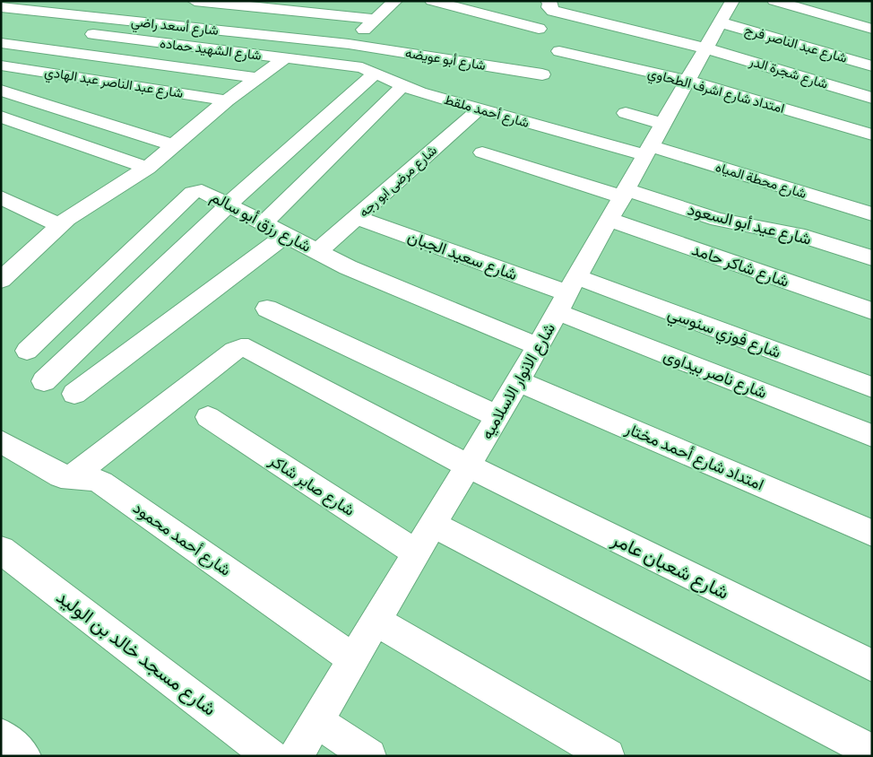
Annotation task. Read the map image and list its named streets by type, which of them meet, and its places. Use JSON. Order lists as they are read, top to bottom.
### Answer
{
  "streets": {
    "street": [
      "شارع أسعد راضي",
      "شارع عبد الناصر فرج",
      "شارع الشهيد حماده",
      "شارع أبو عويضه",
      "شارع شجرة الدر",
      "شارع عبد الناصر عبد الهادي",
      "امتداد شارع اشرف الطحاوي",
      "شارع أحمد ملقط",
      "شارع محطة المياه",
      "شارع مرضى ابو رجه",
      "شارع رزق أبو سالم",
      "شارع عيد أبو السعود",
      "شارع سعيد الجبان",
      "شارع شاكر حامد",
      "شارع فوزي سنوسي",
      "شارع ناصر بيداوى",
      "شارع الانوار الاسلاميه",
      "امتداد شارع أحمد مختار",
      "شارع صابر شاكر",
      "شارع أحمد محمود",
      "شارع شعبان عامر",
      "شارع مسجد خالد بن الوليد"
    ]
  },
  "crossings": [
    ["شارع أسعد راضي", "شارع أبو عويضه"],
    ["شارع عبد الناصر فرج", "شارع الانوار الاسلاميه"],
    ["شارع الشهيد حماده", "شارع أحمد ملقط"],
    ["شارع شجرة الدر", "شارع الانوار الاسلاميه"],
    ["امتداد شارع اشرف الطحاوي", "شارع الانوار الاسلاميه"],
    ["شارع أحمد ملقط", "شارع محطة المياه"],
    ["شارع أحمد ملقط", "شارع مرضى ابو رجه"],
    ["شارع أحمد ملقط", "شارع الانوار الاسلاميه"],
    ["شارع محطة المياه", "شارع الانوار الاسلاميه"],
    ["شارع مرضى ابو رجه", "شارع رزق أبو سالم"],
    ["شارع مرضى ابو رجه", "شارع سعيد الجبان"],
    ["شارع رزق أبو سالم", "شارع الانوار الاسلاميه"],
    ["شارع عيد أبو السعود", "شارع الانوار الاسلاميه"],
    ["شارع سعيد الجبان", "شارع فوزي سنوسي"],
    ["شارع سعيد الجبان", "شارع ناصر بيداوى"],
    ["شارع سعيد الجبان", "شارع الانوار الاسلاميه"],
    ["شارع شاكر حامد", "شارع الانوار الاسلاميه"],
    ["شارع فوزي سنوسي", "شارع ناصر بيداوى"],
    ["شارع فوزي سنوسي", "شارع الانوار الاسلاميه"],
    ["شارع ناصر بيداوى", "شارع الانوار الاسلاميه"],
    ["شارع الانوار الاسلاميه", "امتداد شارع أحمد مختار"],
    ["شارع الانوار الاسلاميه", "شارع صابر شاكر"],
    ["شارع الانوار الاسلاميه", "شارع أحمد محمود"],
    ["شارع الانوار الاسلاميه", "شارع شعبان عامر"],
    ["شارع أحمد محمود", "شارع شعبان عامر"]
  ]
}
